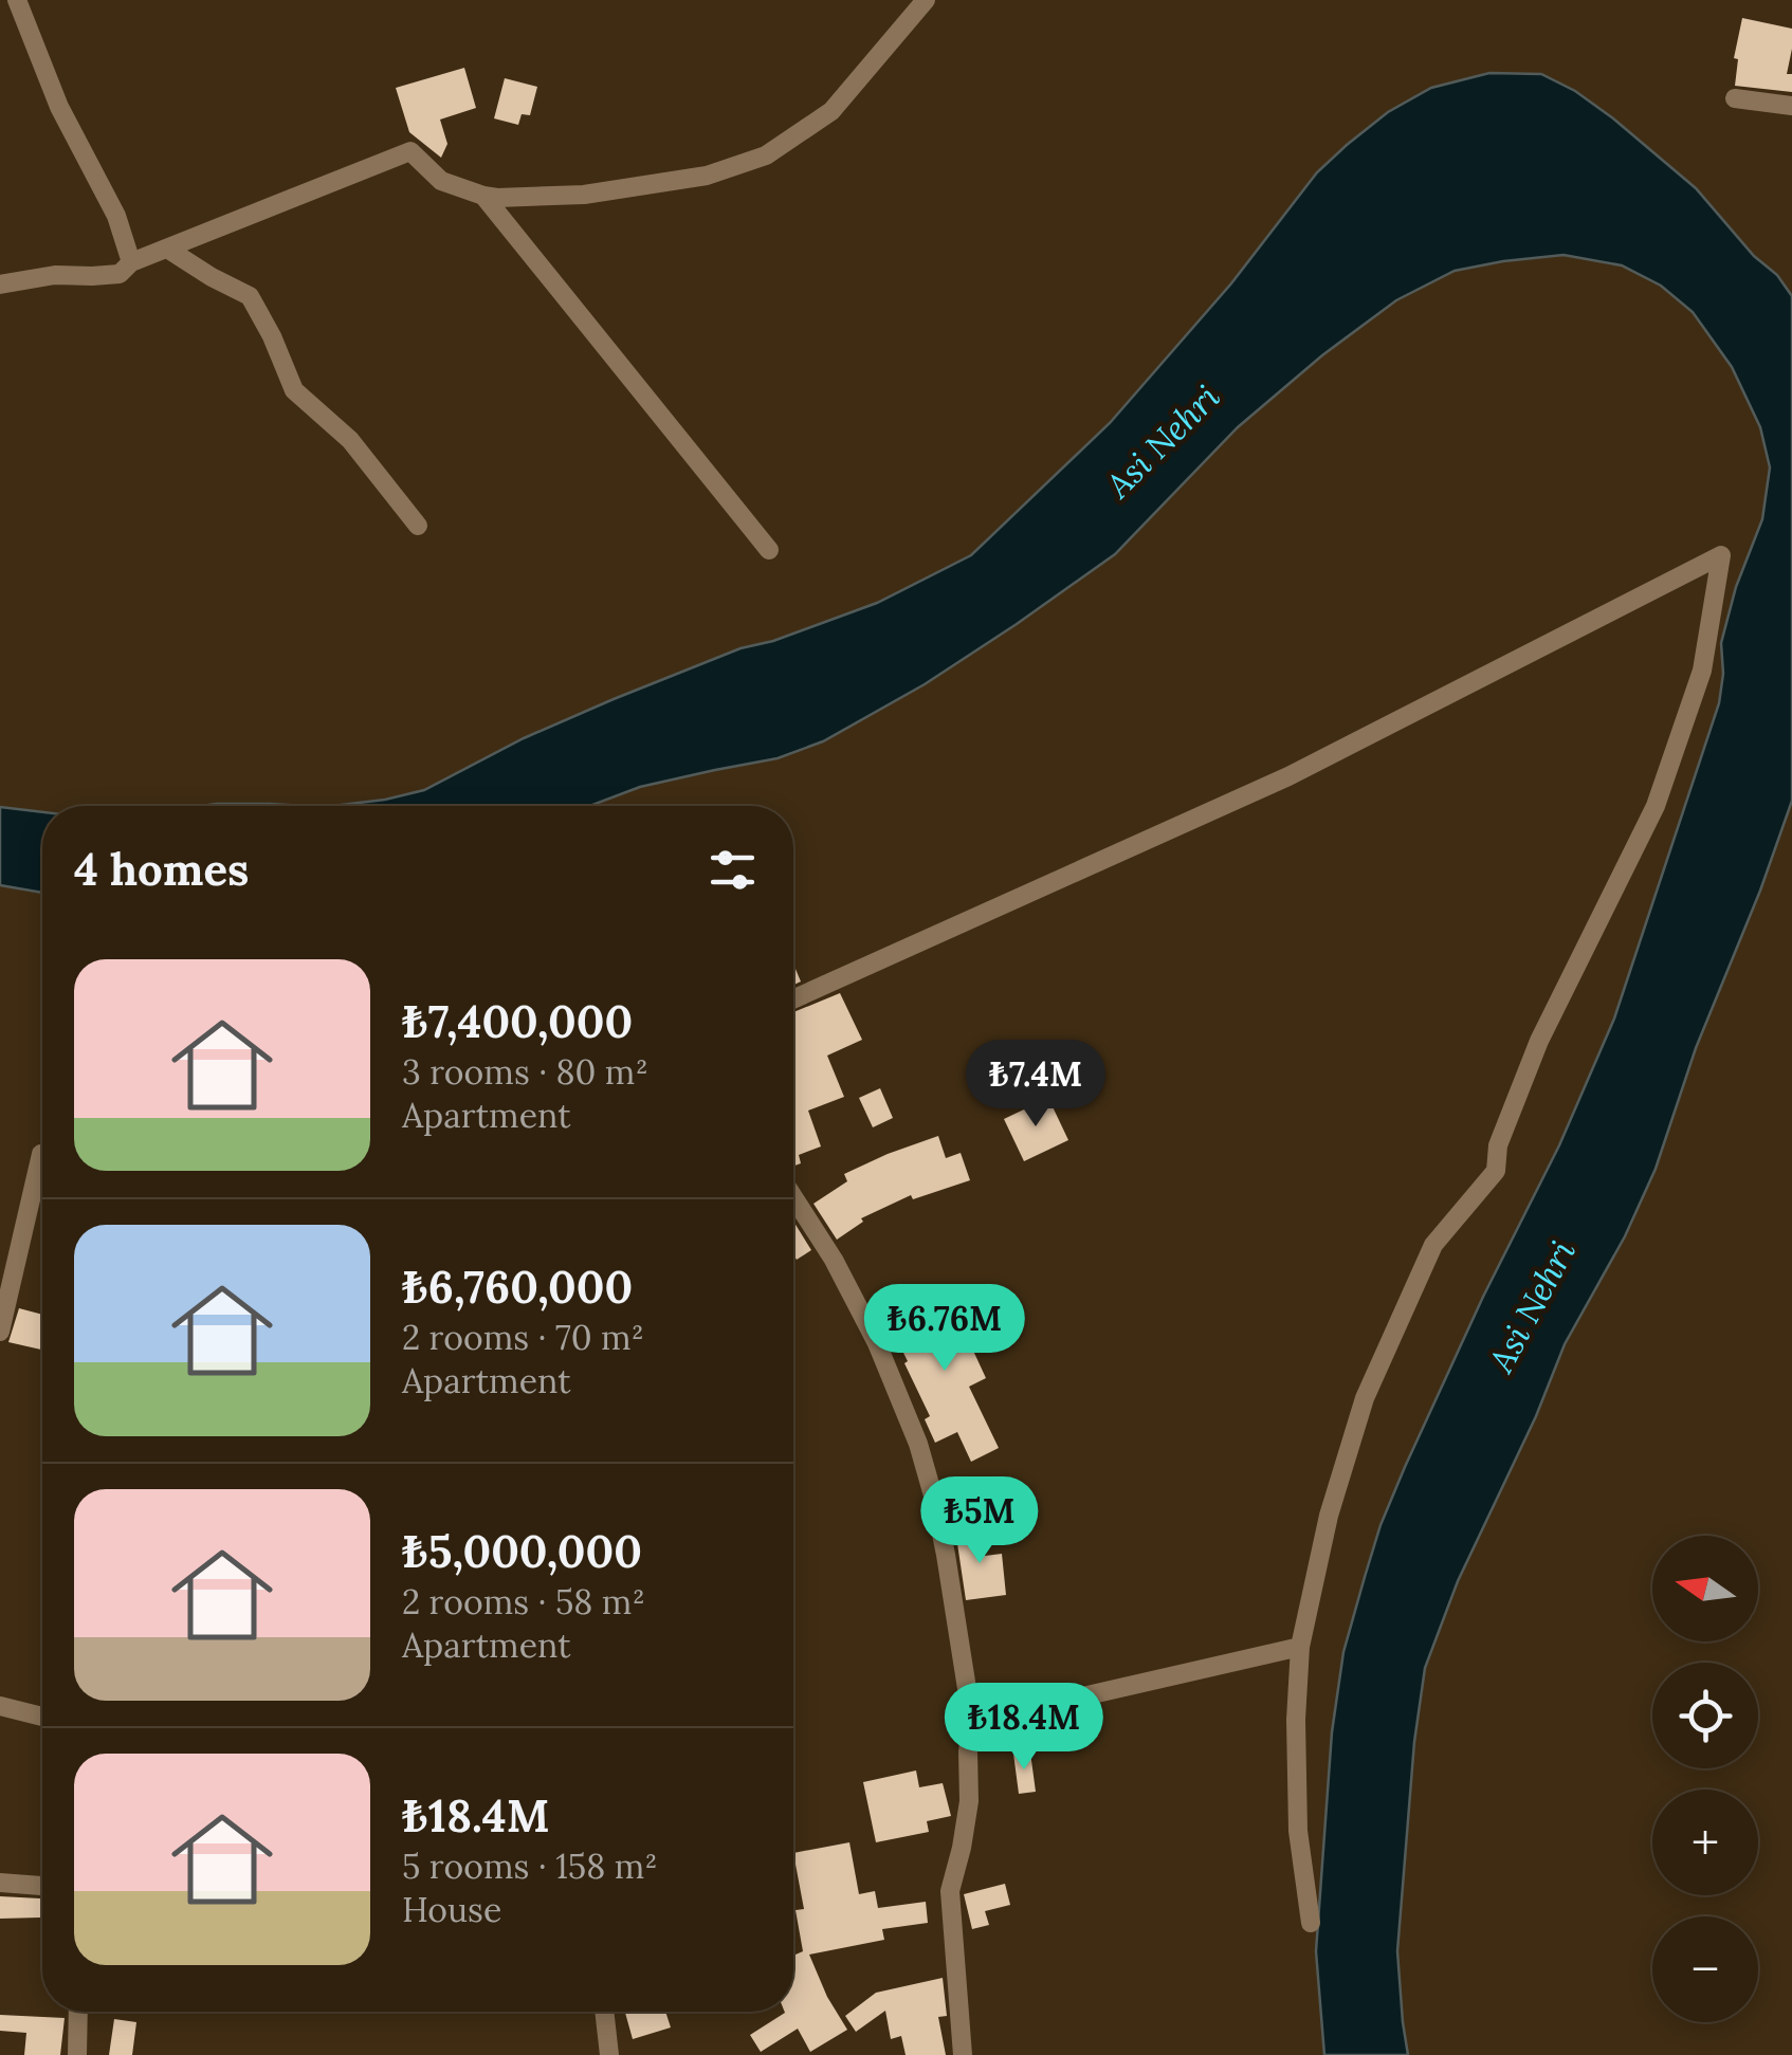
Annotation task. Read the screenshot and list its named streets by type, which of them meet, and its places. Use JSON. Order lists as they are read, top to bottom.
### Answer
{
  "water": ["Asi Nehri"],
  "north": "left",
  "page": {
    "heading": "4 homes",
    "list": [
      {
        "name": "₺7,400,000",
        "note": "3 rooms · 80 m² · Apartment"
      },
      {
        "name": "₺6,760,000",
        "note": "2 rooms · 70 m² · Apartment"
      },
      {
        "name": "₺5,000,000",
        "note": "2 rooms · 58 m² · Apartment"
      },
      {
        "name": "₺18.4M",
        "note": "5 rooms · 158 m² · House"
      }
    ],
    "price": [
      "₺7.4M",
      "₺6.76M",
      "₺5M",
      "₺18.4M"
    ],
    "map_buttons": ["+", "−"]
  }
}
